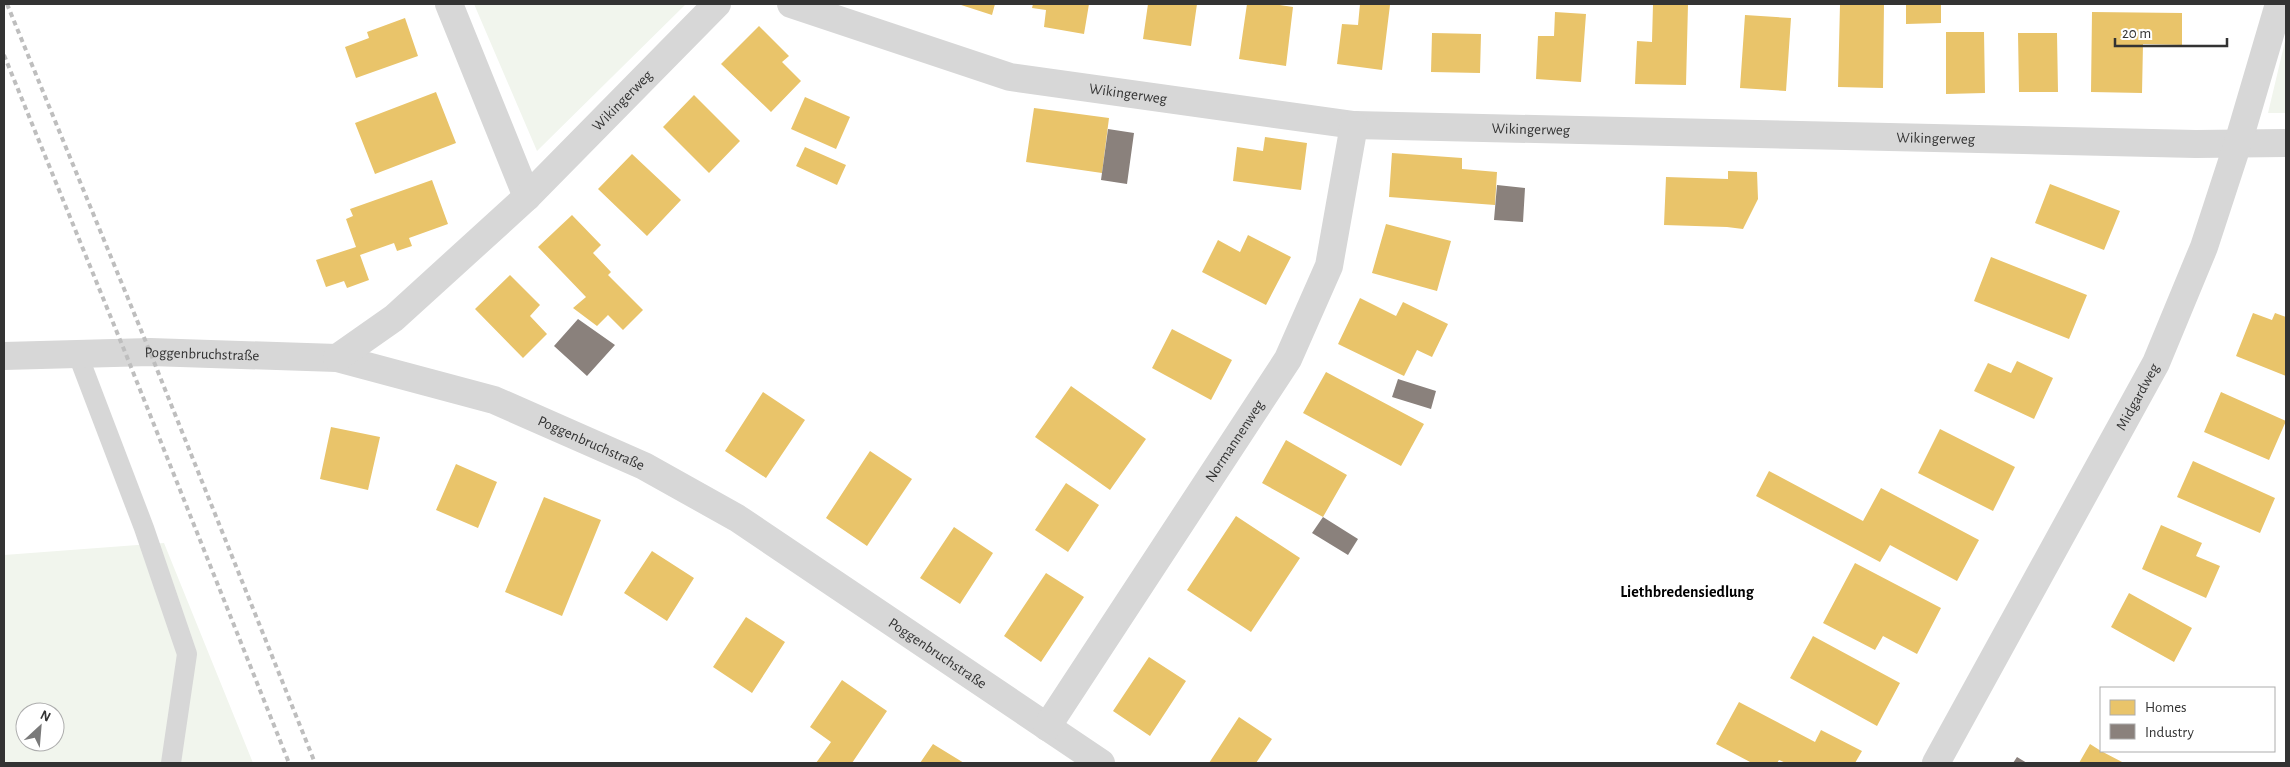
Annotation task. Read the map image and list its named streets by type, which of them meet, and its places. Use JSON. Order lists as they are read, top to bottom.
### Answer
{
  "streets": {
    "street": [
      "Wikingerweg",
      "Poggenbruchstraße",
      "Midgardweg",
      "Normannenweg"
    ]
  },
  "crossings": [
    ["Wikingerweg", "Poggenbruchstraße"],
    ["Wikingerweg", "Midgardweg"],
    ["Wikingerweg", "Normannenweg"],
    ["Poggenbruchstraße", "Normannenweg"]
  ],
  "districts": ["Liethbredensiedlung"],
  "legend": ["Homes", "Industry"],
  "scale_bar": "20 m",
  "north": "top right"
}
